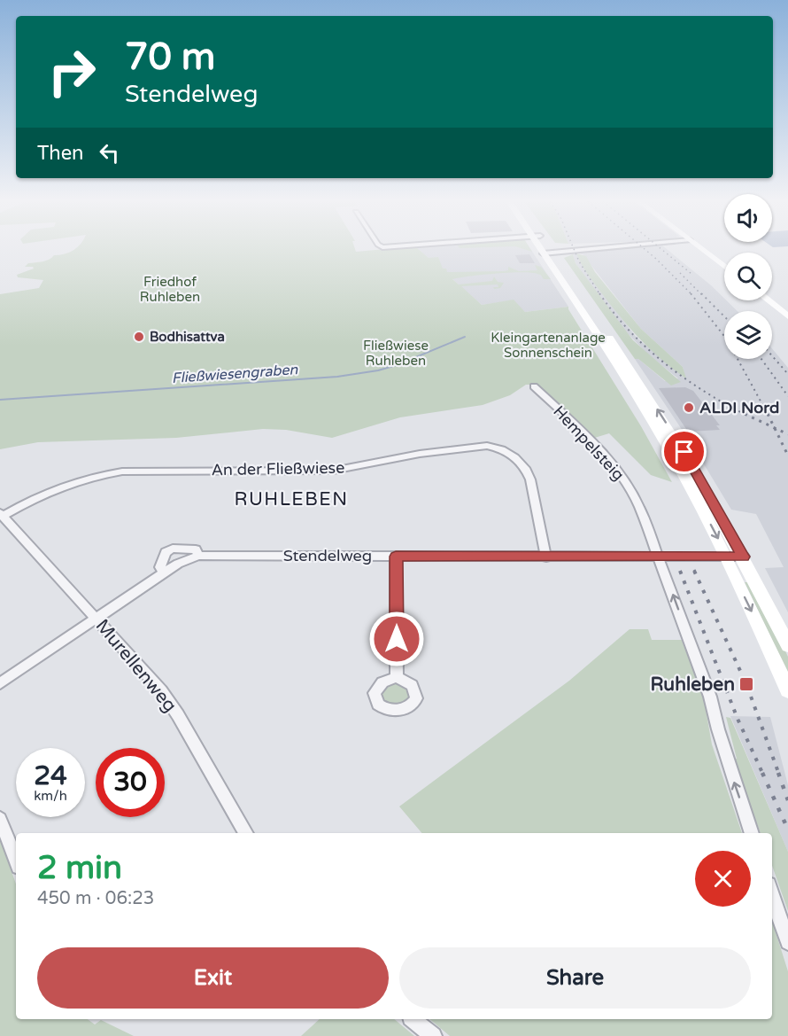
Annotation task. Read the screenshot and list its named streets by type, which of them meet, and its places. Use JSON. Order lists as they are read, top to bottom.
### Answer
{
  "streets": {
    "street": [
      "Hempelsteig",
      "An der Fließwiese",
      "Stendelweg",
      "Murellenweg"
    ]
  },
  "crossings": [
    ["Hempelsteig", "Stendelweg"],
    ["An der Fließwiese", "Stendelweg"],
    ["An der Fließwiese", "Murellenweg"],
    ["Stendelweg", "Murellenweg"]
  ],
  "one_way": ["Hempelsteig"],
  "districts": ["RUHLEBEN"],
  "water": ["Fließwiesengraben"],
  "parks": ["Friedhof Ruhleben", "Kleingartenanlage Sonnenschein", "Fließwiese Ruhleben"],
  "places": {
    "other": ["Bodhisattva", "ALDI Nord"],
    "transit": ["Ruhleben"]
  },
  "page": {
    "turn": ["70 m", "Stendelweg"],
    "then": "Then",
    "speed": "24 km/h",
    "limit": "30",
    "heading": ["2 min", "450 m · 06:23"],
    "buttons": ["Exit", "Share"]
  }
}
